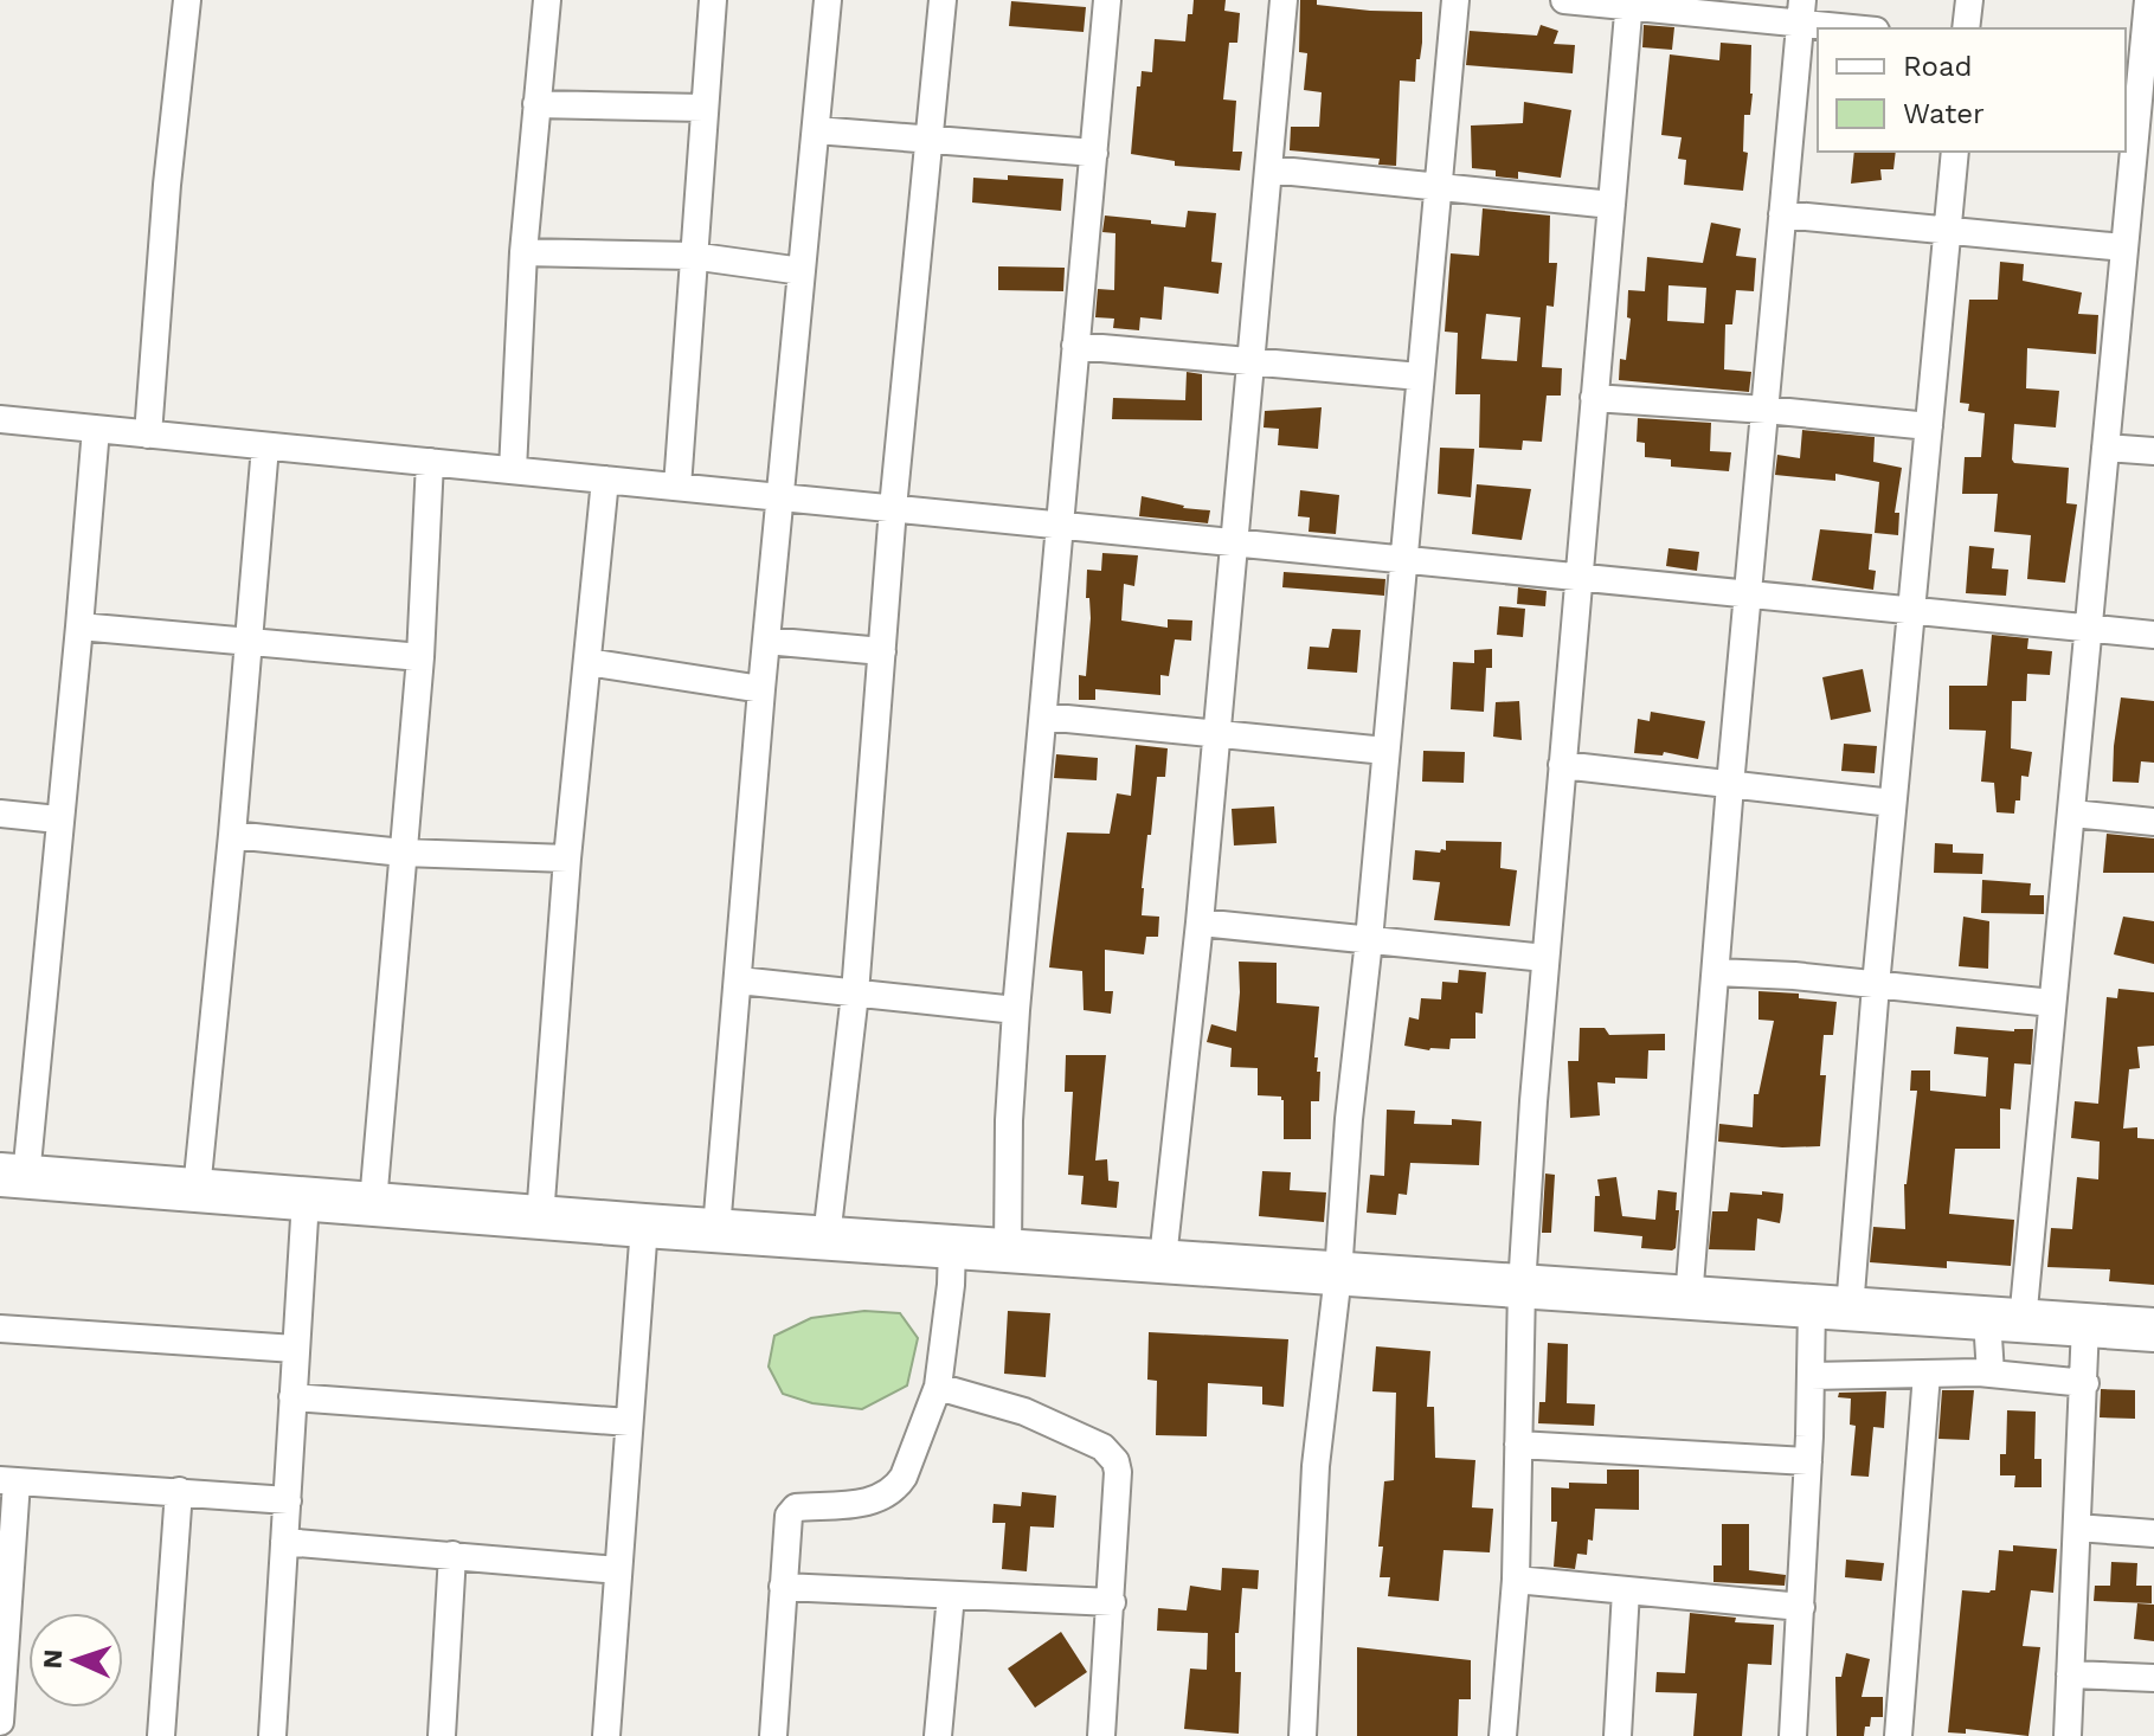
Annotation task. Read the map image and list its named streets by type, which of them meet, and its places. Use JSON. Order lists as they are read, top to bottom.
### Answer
{
  "legend": ["Road", "Water"],
  "north": "left"
}
